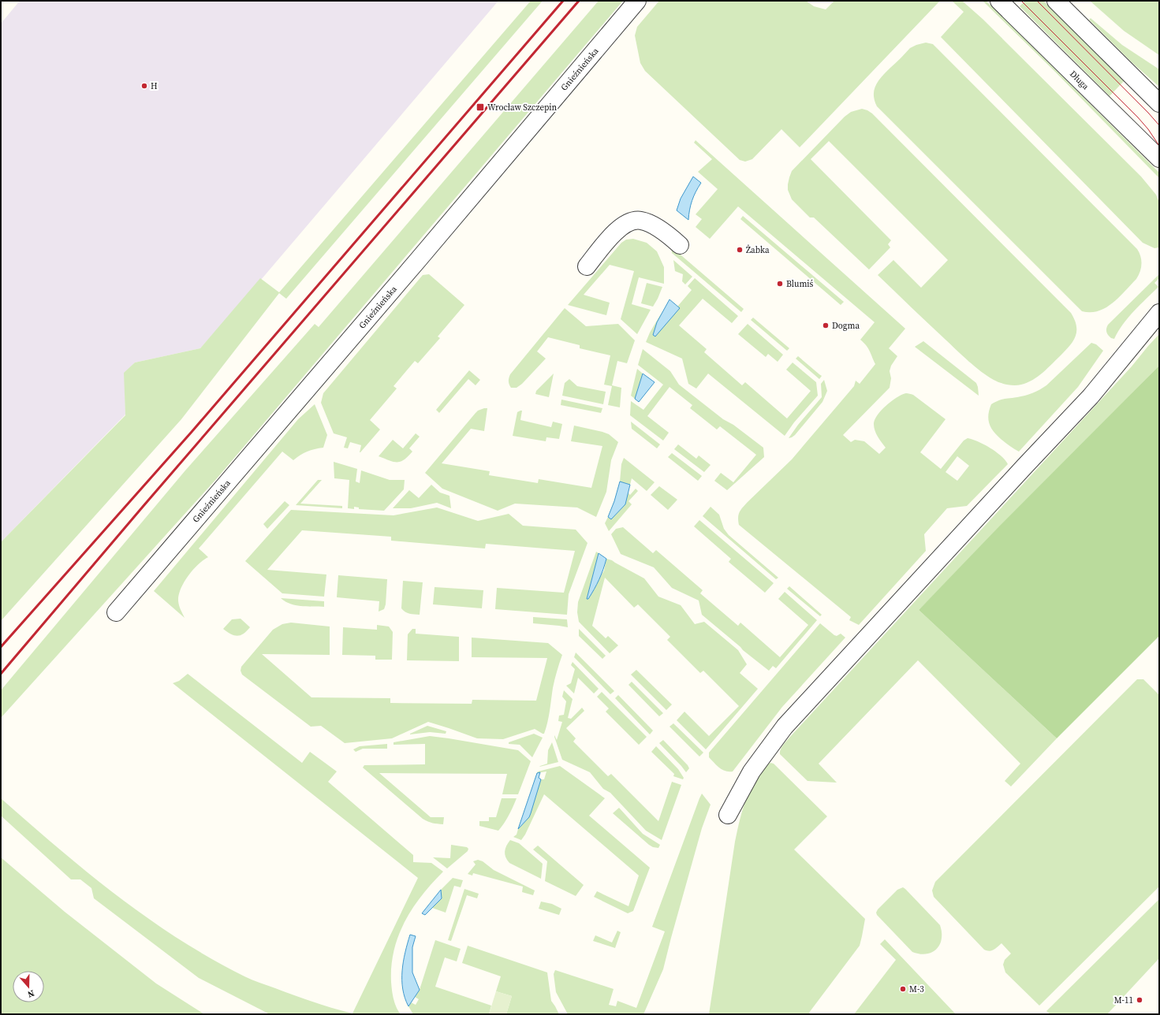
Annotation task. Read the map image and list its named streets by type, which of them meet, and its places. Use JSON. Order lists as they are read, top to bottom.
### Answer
{
  "streets": {
    "street": ["Gnieźnieńska", "Długa"]
  },
  "places": {
    "other": [
      "H",
      "Żabka",
      "Blumiś",
      "Dogma",
      "M-3",
      "M-11"
    ],
    "transit": ["Wrocław Szczepin"]
  },
  "north": "bottom"
}
